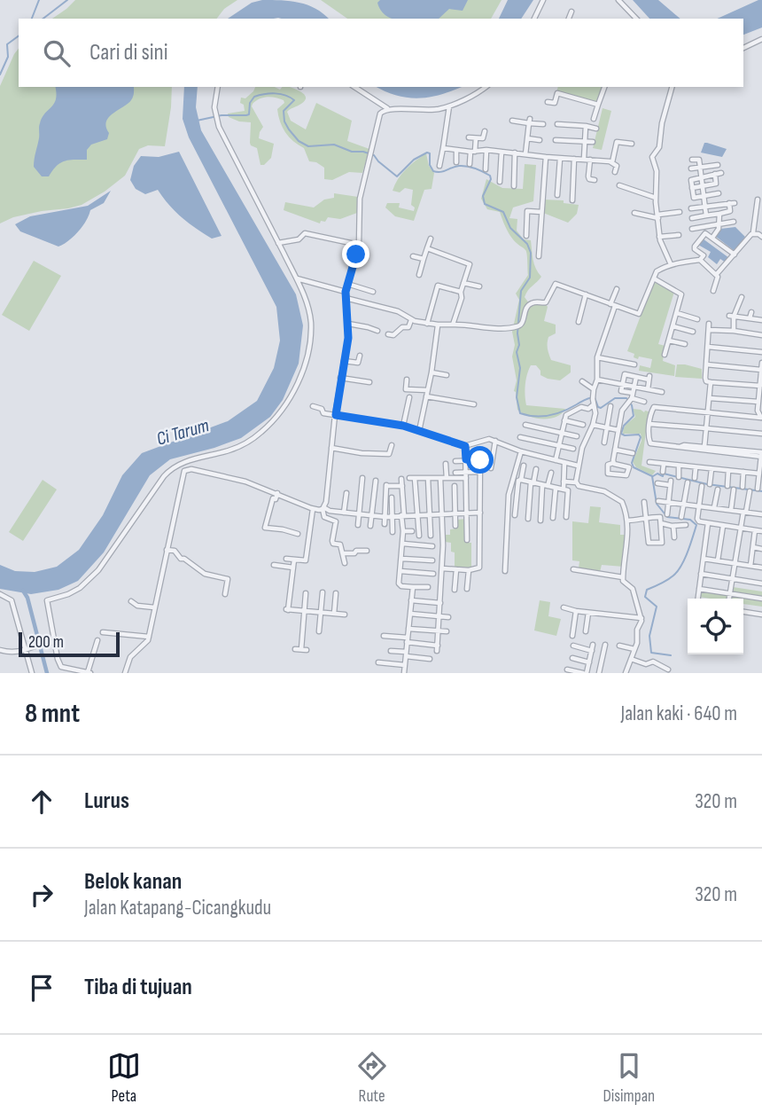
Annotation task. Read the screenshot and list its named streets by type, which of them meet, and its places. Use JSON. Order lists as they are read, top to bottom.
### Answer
{
  "water": ["Ci Tarum"],
  "scale_bar": "200 m",
  "page": {
    "search": "Cari di sini",
    "scale": "200 m",
    "heading": ["8 mnt", "Jalan kaki · 640 m"],
    "list": [
      ["Lurus", "320 m"],
      ["Belok kanan", "Jalan Katapang-Cicangkudu", "320 m"],
      "Tiba di tujuan"
    ],
    "nav": ["Peta", "Rute", "Disimpan"]
  }
}
